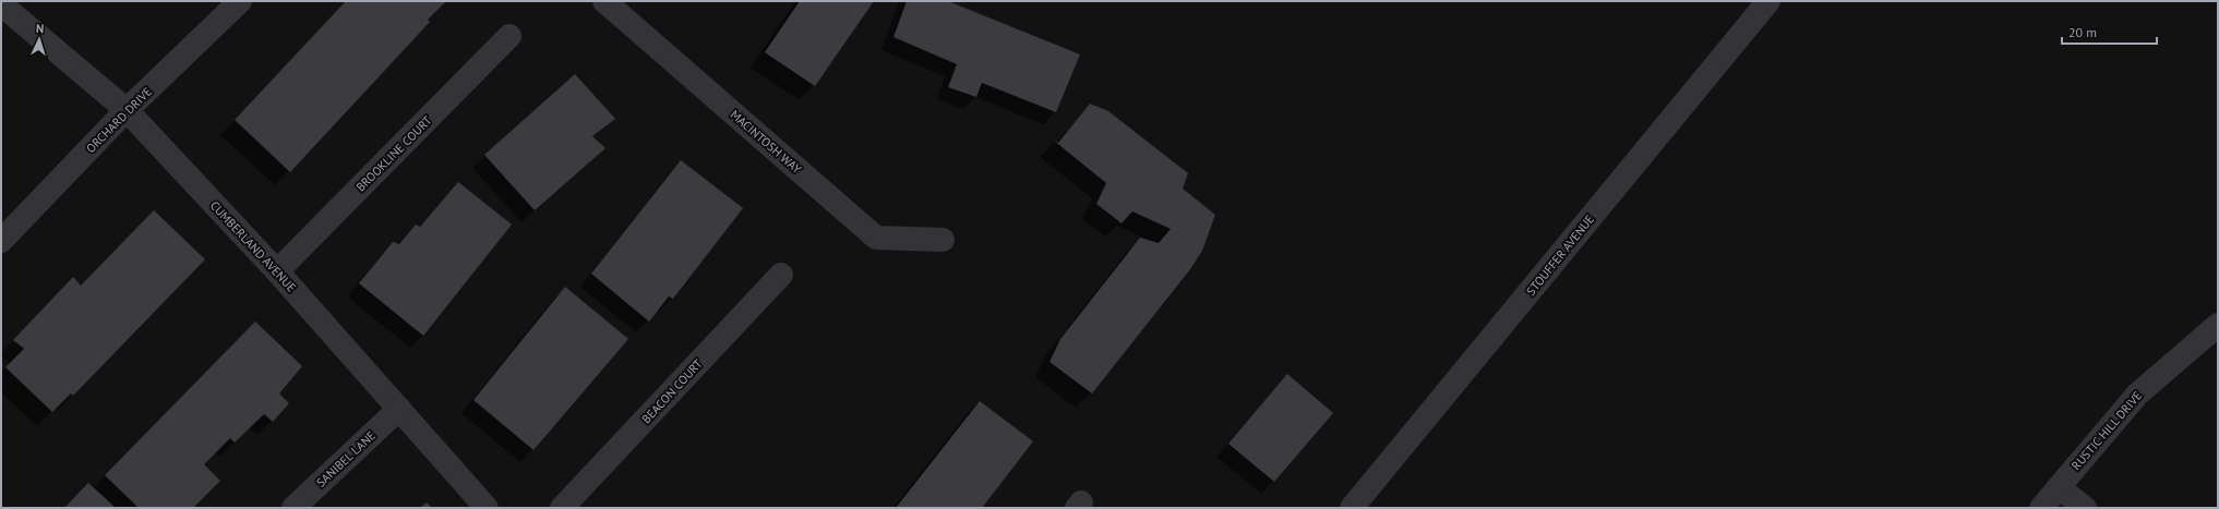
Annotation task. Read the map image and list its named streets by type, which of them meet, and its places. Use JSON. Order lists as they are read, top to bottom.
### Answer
{
  "streets": {
    "street": [
      "ORCHARD DRIVE",
      "MACINTOSH WAY",
      "BROOKLINE COURT",
      "CUMBERLAND AVENUE",
      "STOUFFER AVENUE",
      "BEACON COURT",
      "RUSTIC HILL DRIVE",
      "SANIBEL LANE"
    ]
  },
  "crossings": [
    ["ORCHARD DRIVE", "CUMBERLAND AVENUE"],
    ["BROOKLINE COURT", "CUMBERLAND AVENUE"],
    ["CUMBERLAND AVENUE", "SANIBEL LANE"]
  ],
  "scale_bar": "20 m",
  "north": "top"
}
